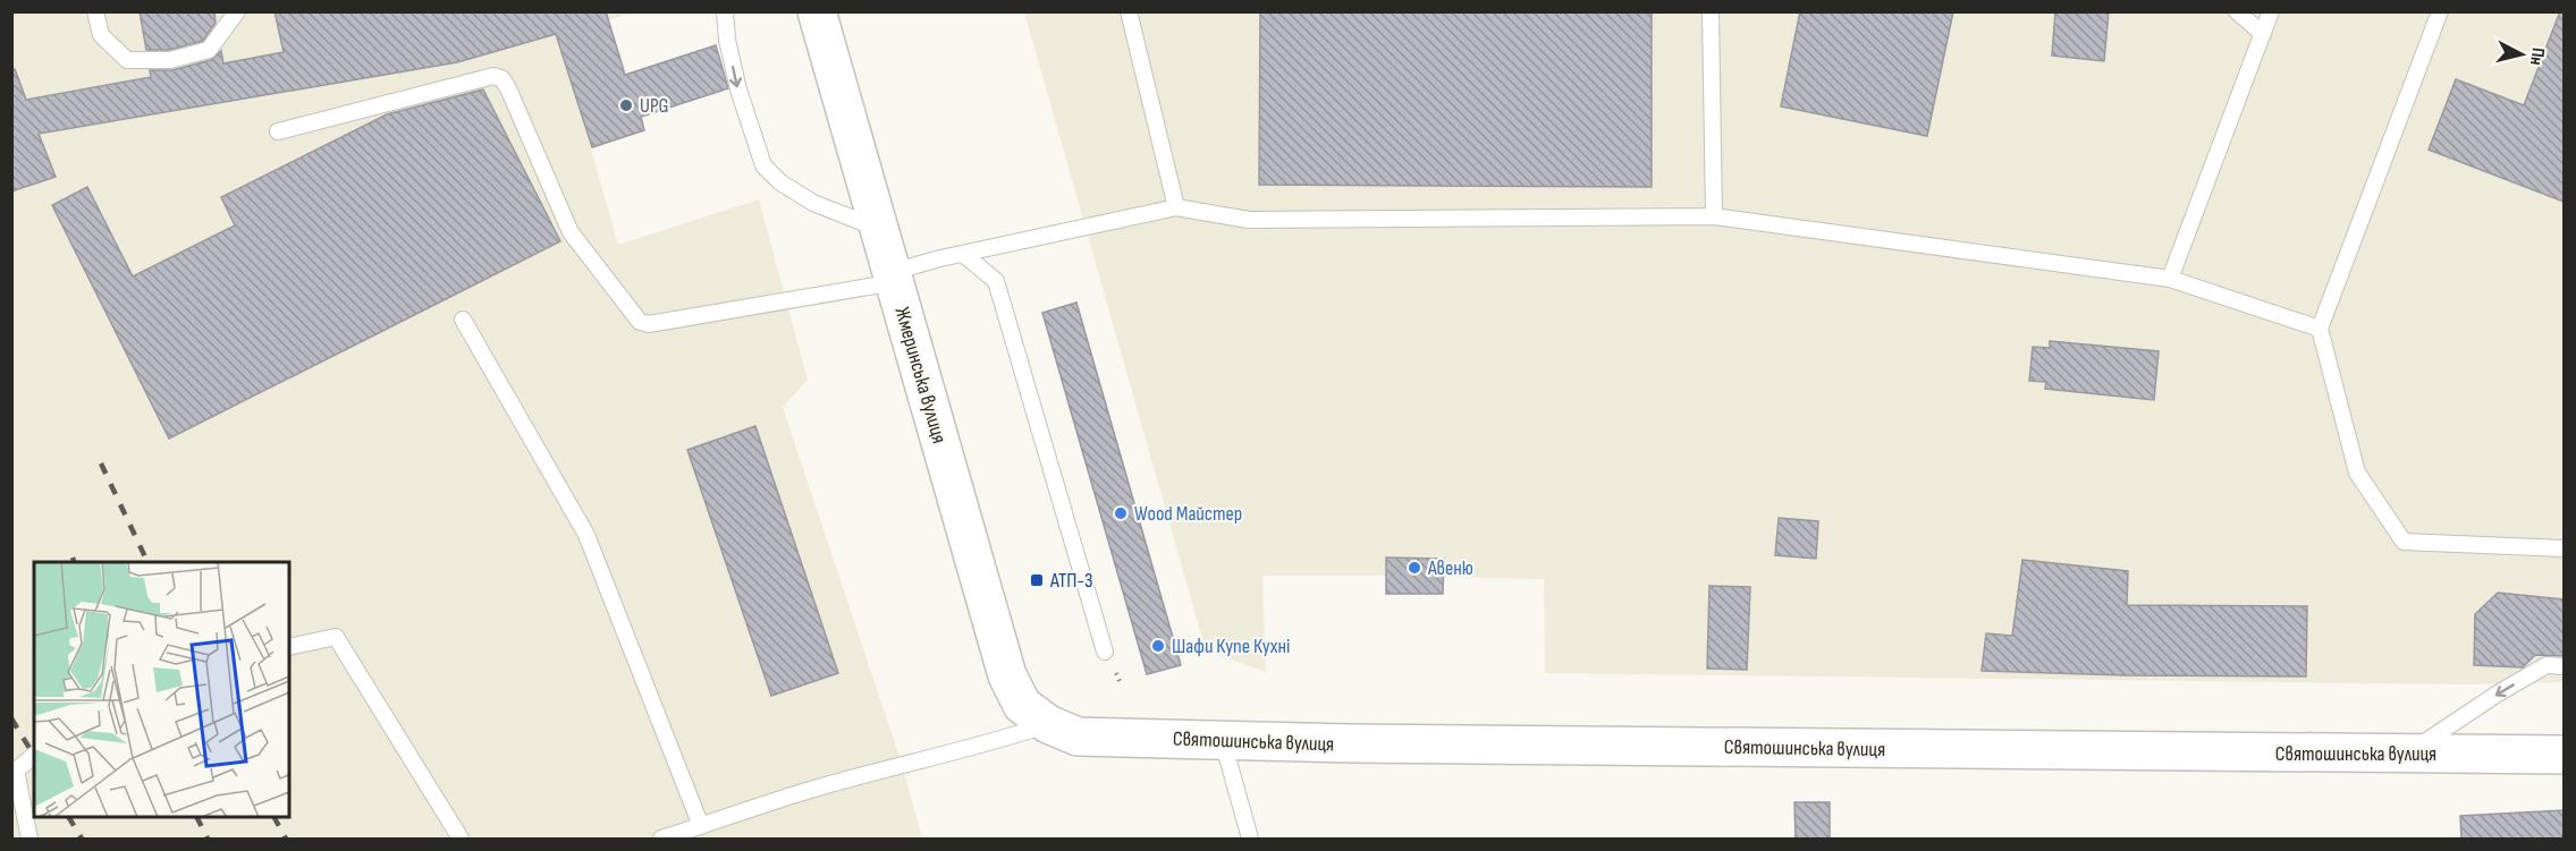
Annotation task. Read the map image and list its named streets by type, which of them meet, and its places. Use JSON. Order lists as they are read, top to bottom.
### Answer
{
  "streets": {
    "main road": ["Жмеринська вулиця", "Святошинська вулиця"]
  },
  "crossings": [
    ["Жмеринська вулиця", "Святошинська вулиця"]
  ],
  "places": {
    "other": [
      "UPG",
      "Wood Майстер",
      "Авеню",
      "Шафи Купе Кухні"
    ],
    "transit": ["АТП-3"]
  },
  "north": "right"
}
